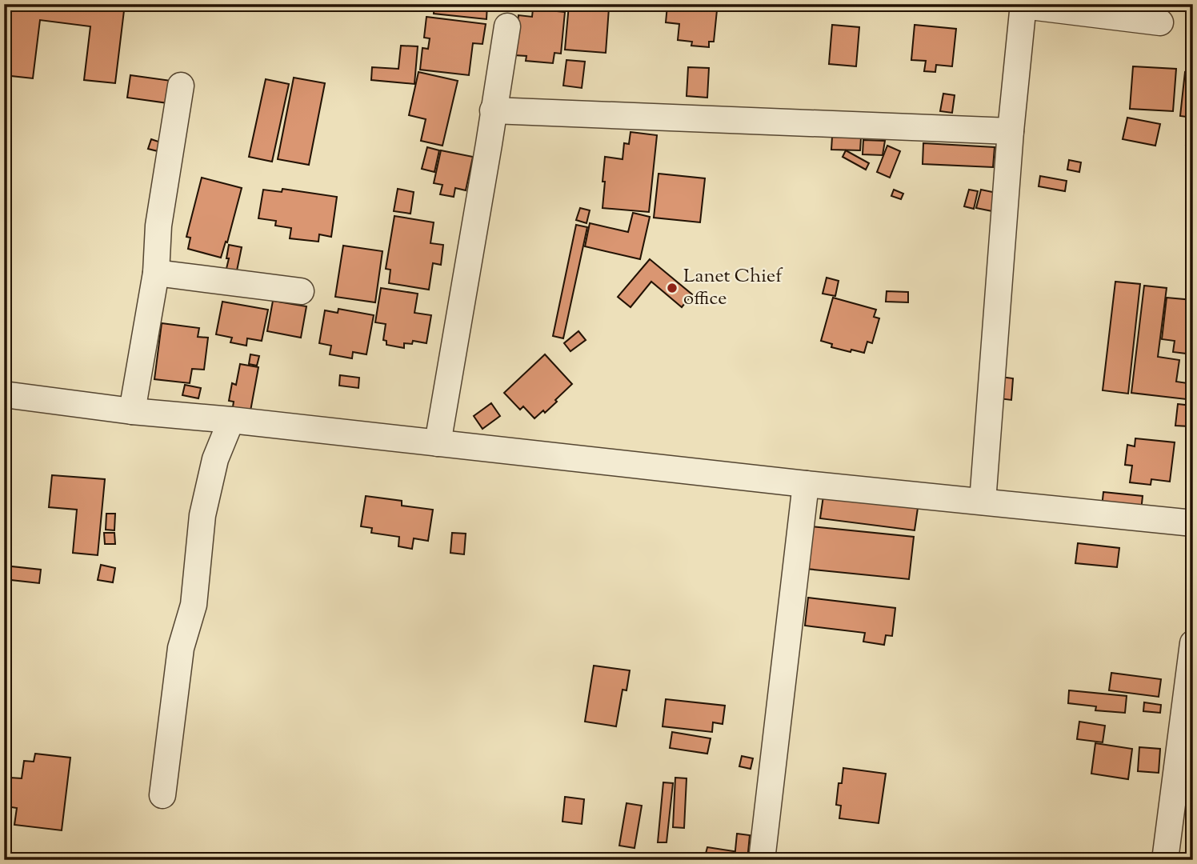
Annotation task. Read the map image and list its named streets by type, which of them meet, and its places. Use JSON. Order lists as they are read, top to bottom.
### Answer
{
  "places": ["Lanet Chief office"]
}
